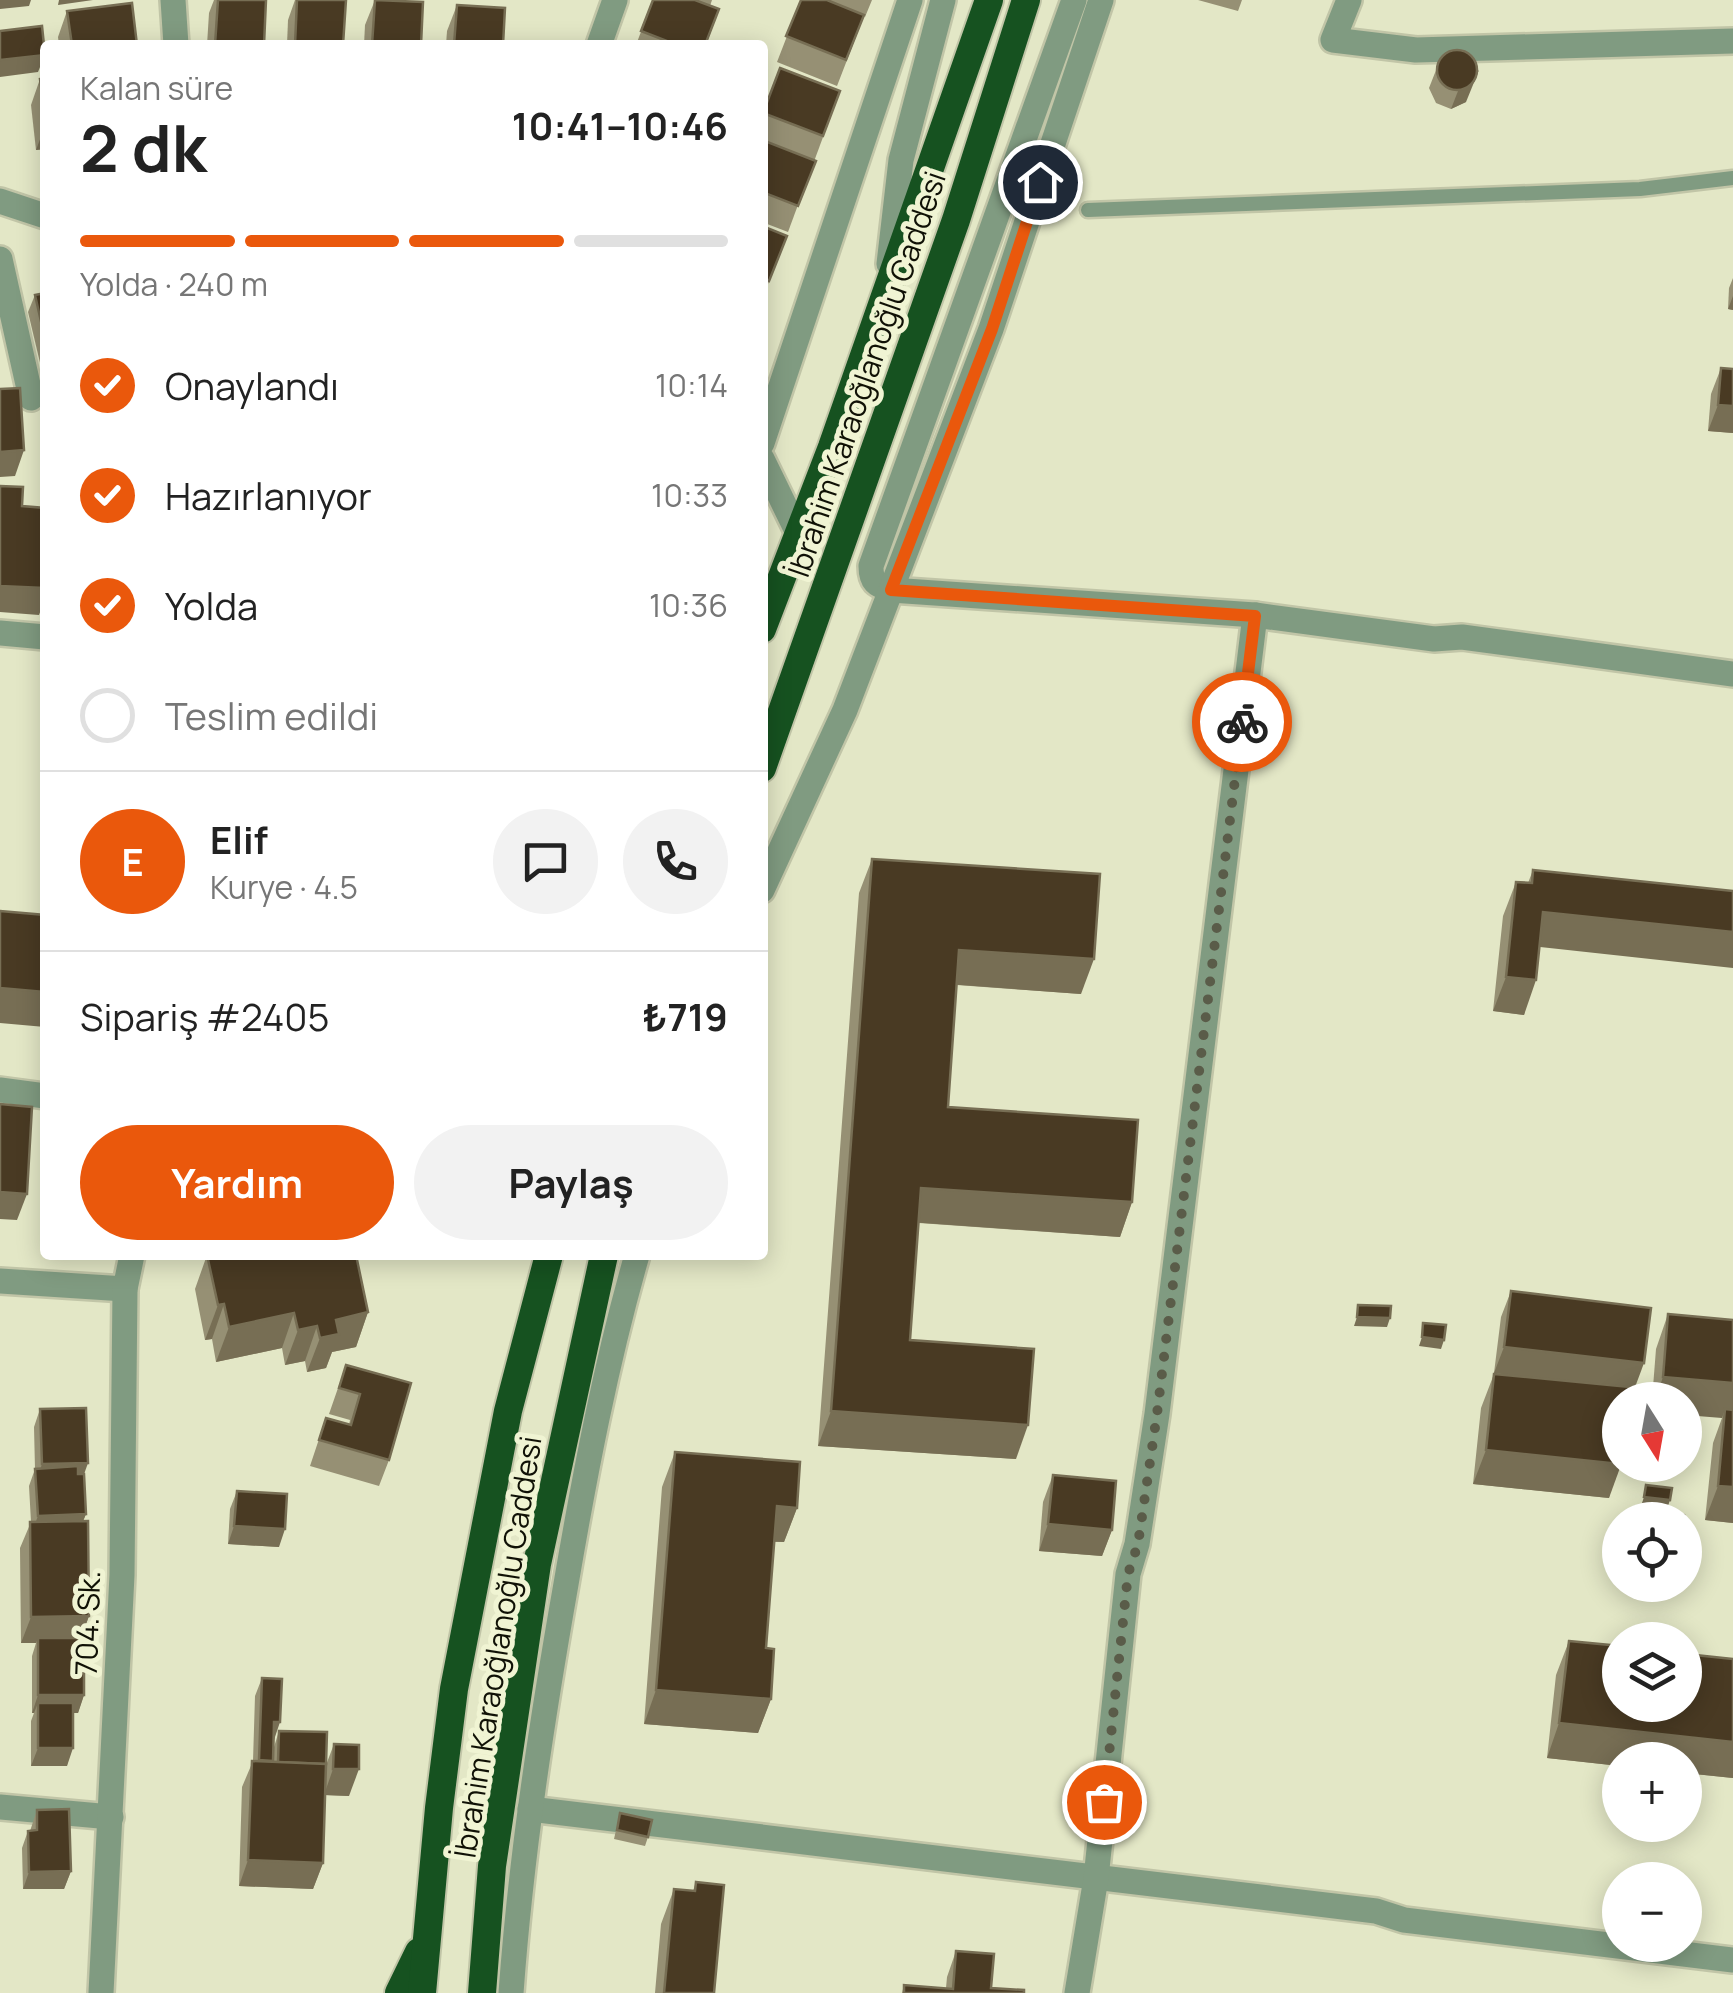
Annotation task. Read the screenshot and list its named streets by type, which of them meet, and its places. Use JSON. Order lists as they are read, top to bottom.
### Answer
{
  "streets": {
    "highway": ["İbrahim Karaoğlanoğlu Caddesi"],
    "street": ["704. Sk."]
  },
  "north": "bottom",
  "page": {
    "heading": ["2 dk", "Kalan süre", "10:41–10:46"],
    "panel": [
      "Elif",
      "Kurye · 4.5",
      "Sipariş #2405",
      "₺719"
    ],
    "bar": "Yolda · 240 m",
    "list": [
      ["Onaylandı", "10:14"],
      ["Hazırlanıyor", "10:33"],
      ["Yolda", "10:36"],
      "Teslim edildi"
    ],
    "round": "E",
    "buttons": ["Yardım", "Paylaş"],
    "map_buttons": ["+", "−"]
  }
}
